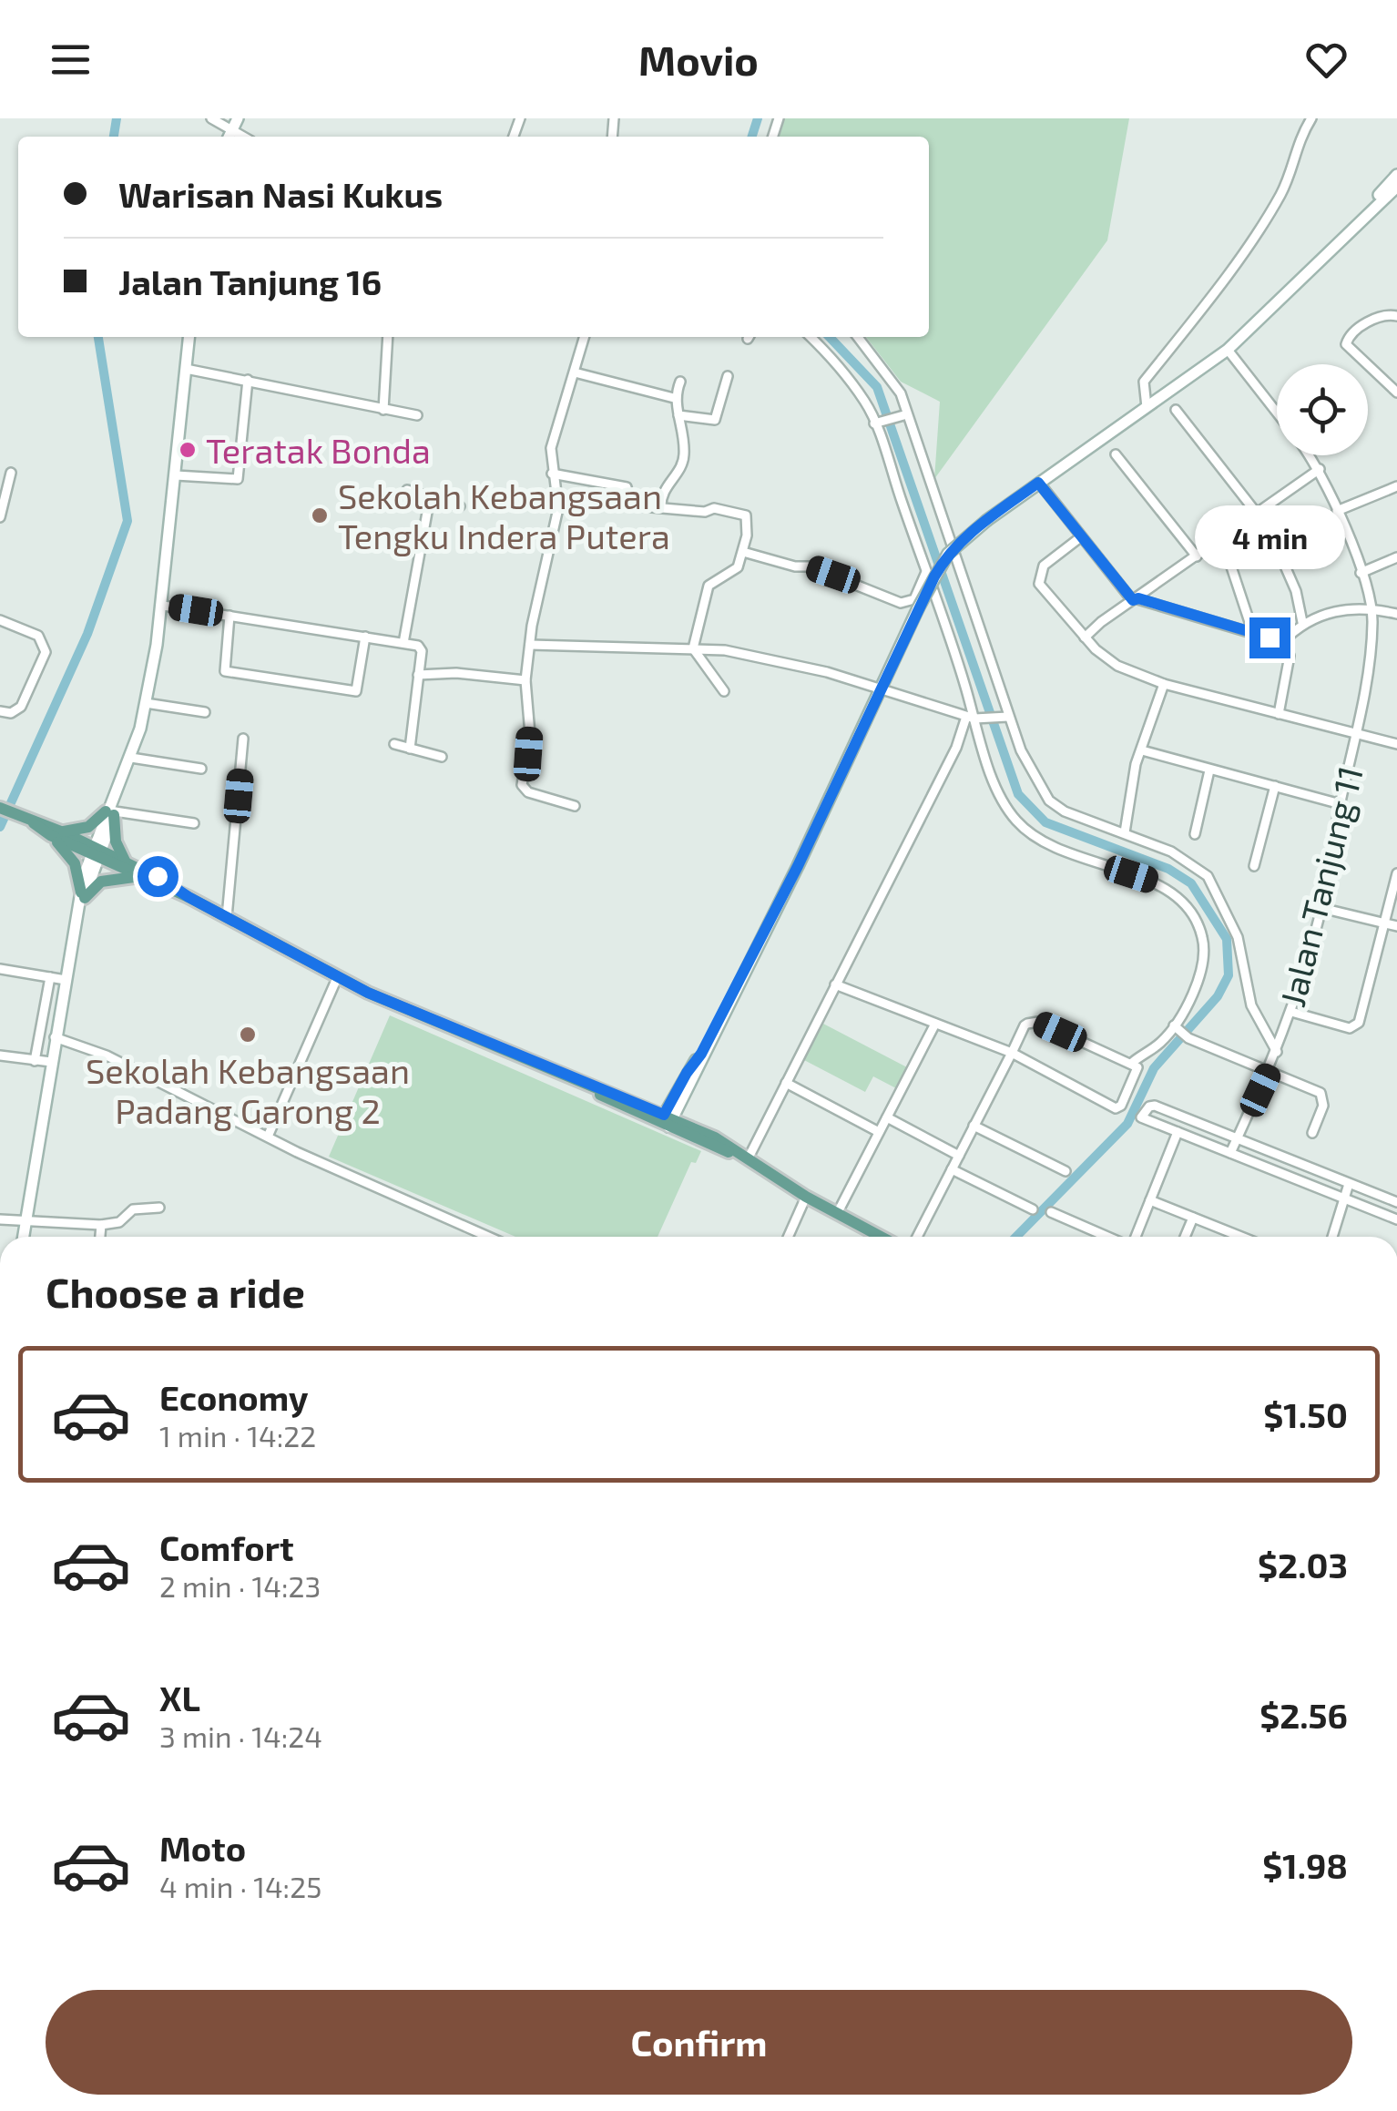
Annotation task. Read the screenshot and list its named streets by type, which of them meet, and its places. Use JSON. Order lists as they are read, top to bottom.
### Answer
{
  "streets": {
    "street": ["Jalan Tanjung 11"]
  },
  "places": ["Teratak Bonda", "Sekolah Kebangsaan Tengku Indera Putera", "Sekolah Kebangsaan Padang Garong 2"],
  "page": {
    "header": "Movio",
    "banner": ["Warisan Nasi Kukus", "Jalan Tanjung 16"],
    "bubble": "4 min",
    "heading": "Choose a ride",
    "list": [
      {
        "name": "Economy",
        "note": "1 min · 14:22",
        "value": "$1.50"
      },
      {
        "name": "Comfort",
        "note": "2 min · 14:23",
        "value": "$2.03"
      },
      {
        "name": "XL",
        "note": "3 min · 14:24",
        "value": "$2.56"
      },
      {
        "name": "Moto",
        "note": "4 min · 14:25",
        "value": "$1.98"
      }
    ],
    "buttons": "Confirm"
  }
}
